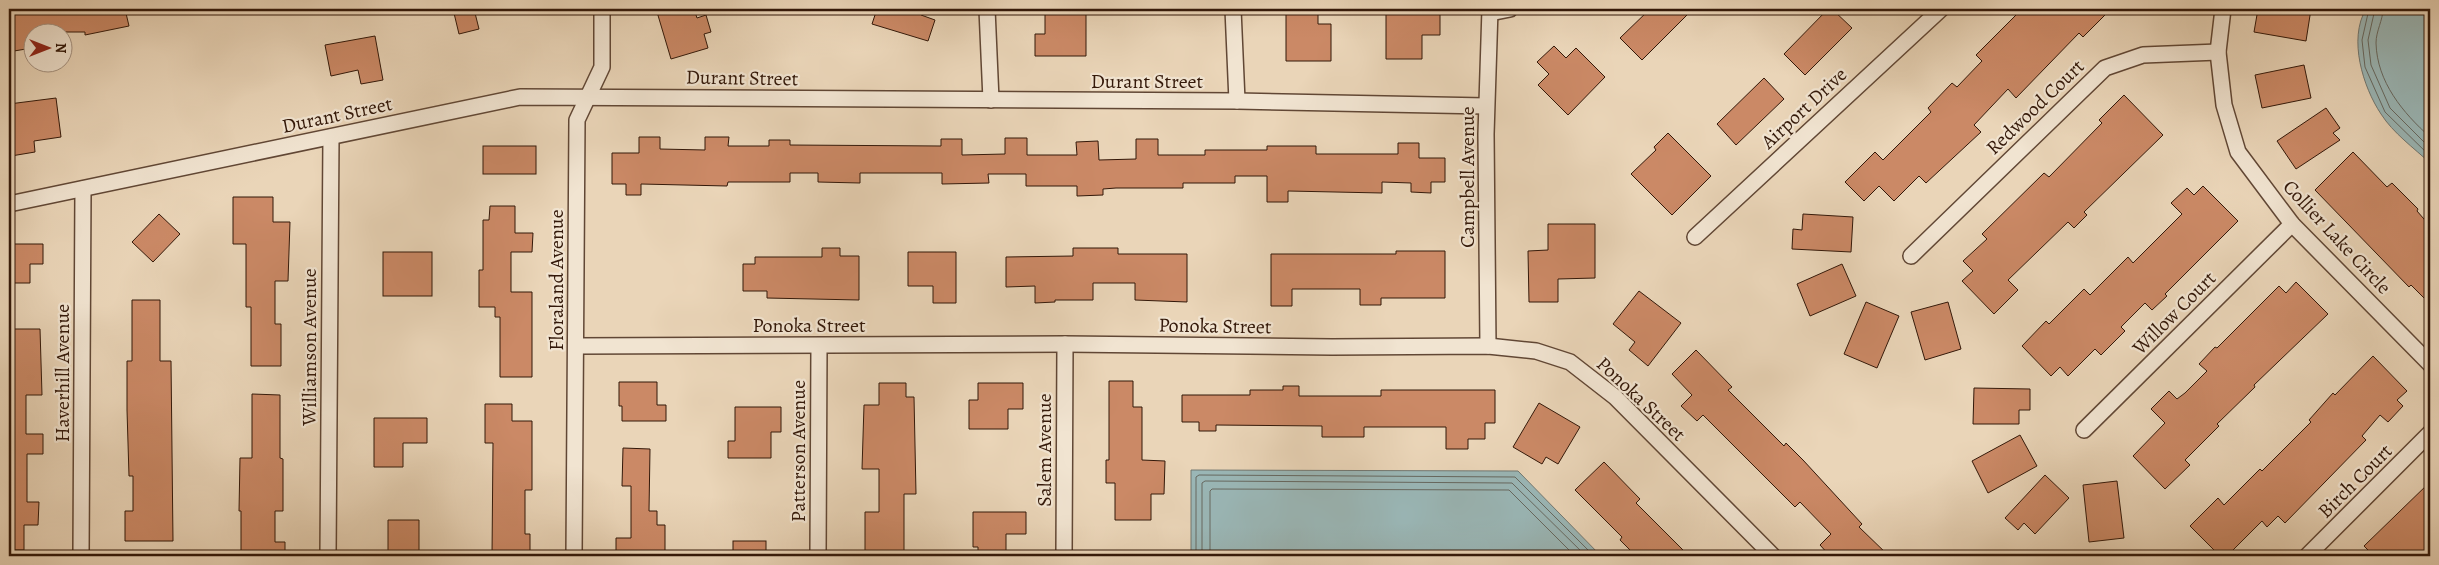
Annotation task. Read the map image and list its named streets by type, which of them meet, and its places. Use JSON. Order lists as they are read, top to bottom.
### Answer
{
  "streets": {
    "street": [
      "Durant Street",
      "Redwood Court",
      "Airport Drive",
      "Campbell Avenue",
      "Collier Lake Circle",
      "Floraland Avenue",
      "Willow Court",
      "Ponoka Street",
      "Williamson Avenue",
      "Haverhill Avenue",
      "Salem Avenue",
      "Patterson Avenue",
      "Birch Court"
    ]
  },
  "crossings": [
    ["Durant Street", "Campbell Avenue"],
    ["Durant Street", "Floraland Avenue"],
    ["Durant Street", "Williamson Avenue"],
    ["Durant Street", "Haverhill Avenue"],
    ["Redwood Court", "Collier Lake Circle"],
    ["Campbell Avenue", "Ponoka Street"],
    ["Collier Lake Circle", "Willow Court"],
    ["Floraland Avenue", "Ponoka Street"],
    ["Ponoka Street", "Salem Avenue"],
    ["Ponoka Street", "Patterson Avenue"]
  ],
  "north": "right"
}
